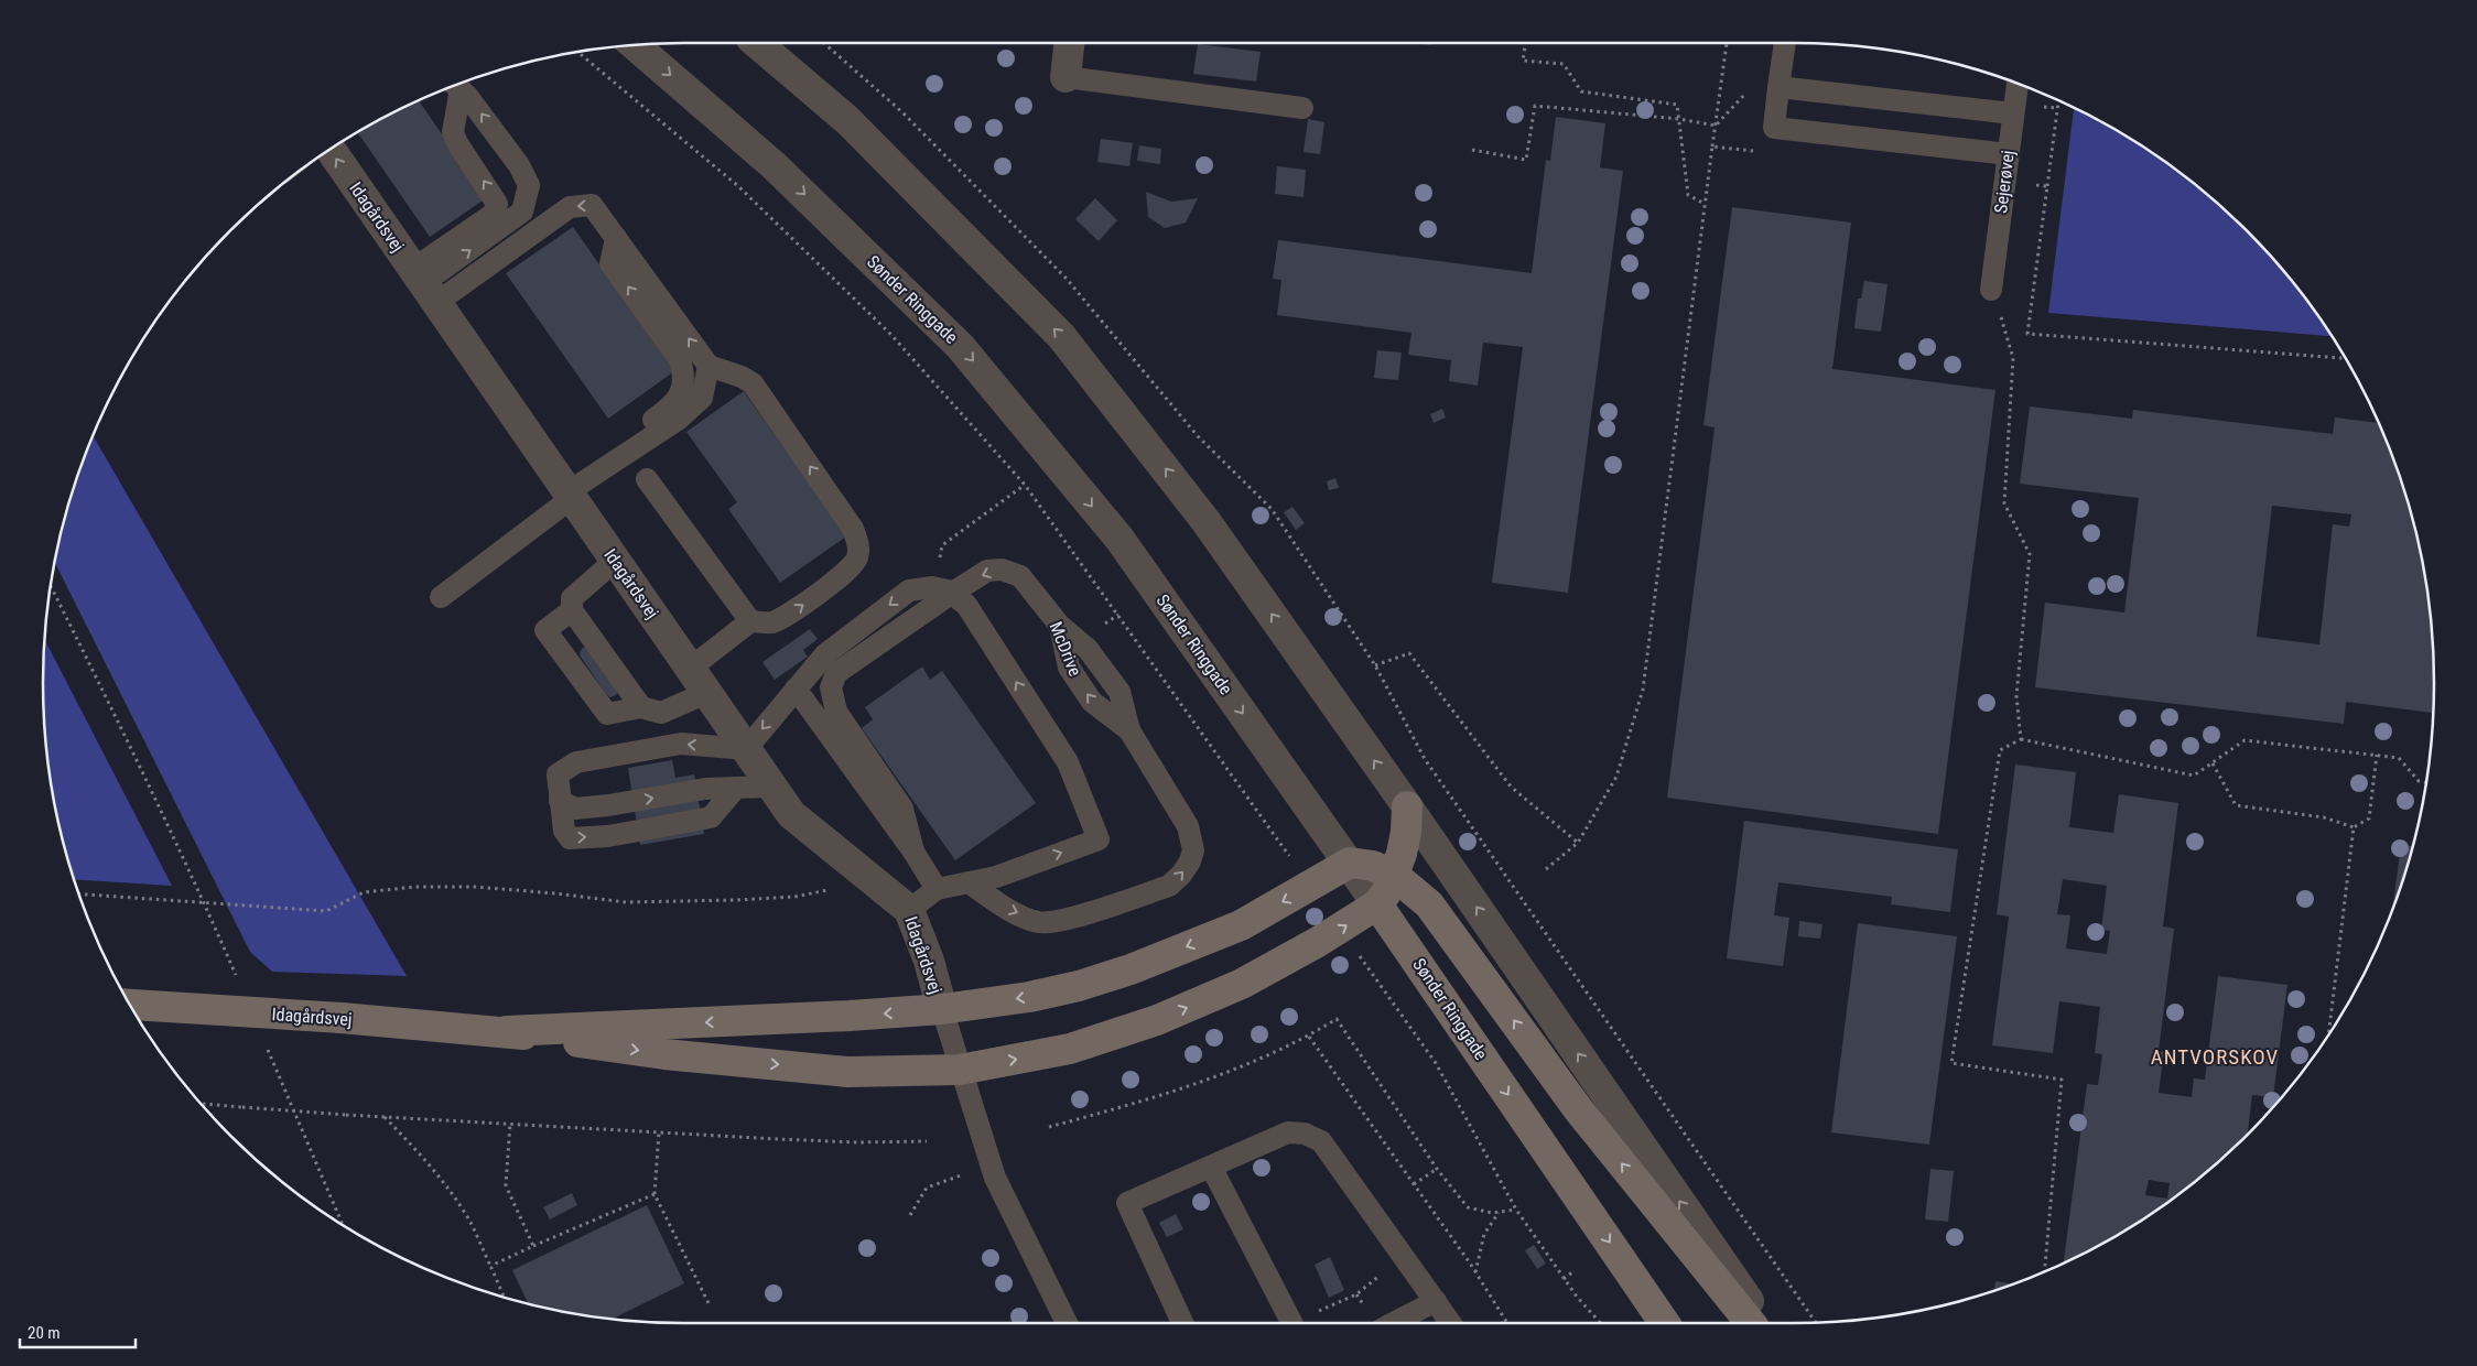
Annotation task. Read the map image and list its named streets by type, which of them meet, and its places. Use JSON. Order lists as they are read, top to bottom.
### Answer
{
  "streets": {
    "main road": ["Idagårdsvej", "Sønder Ringgade"],
    "lane": ["Sejerøvej", "McDrive"]
  },
  "crossings": [
    ["Idagårdsvej", "Sønder Ringgade"]
  ],
  "districts": ["ANTVORSKOV"],
  "scale_bar": "20 m"
}
